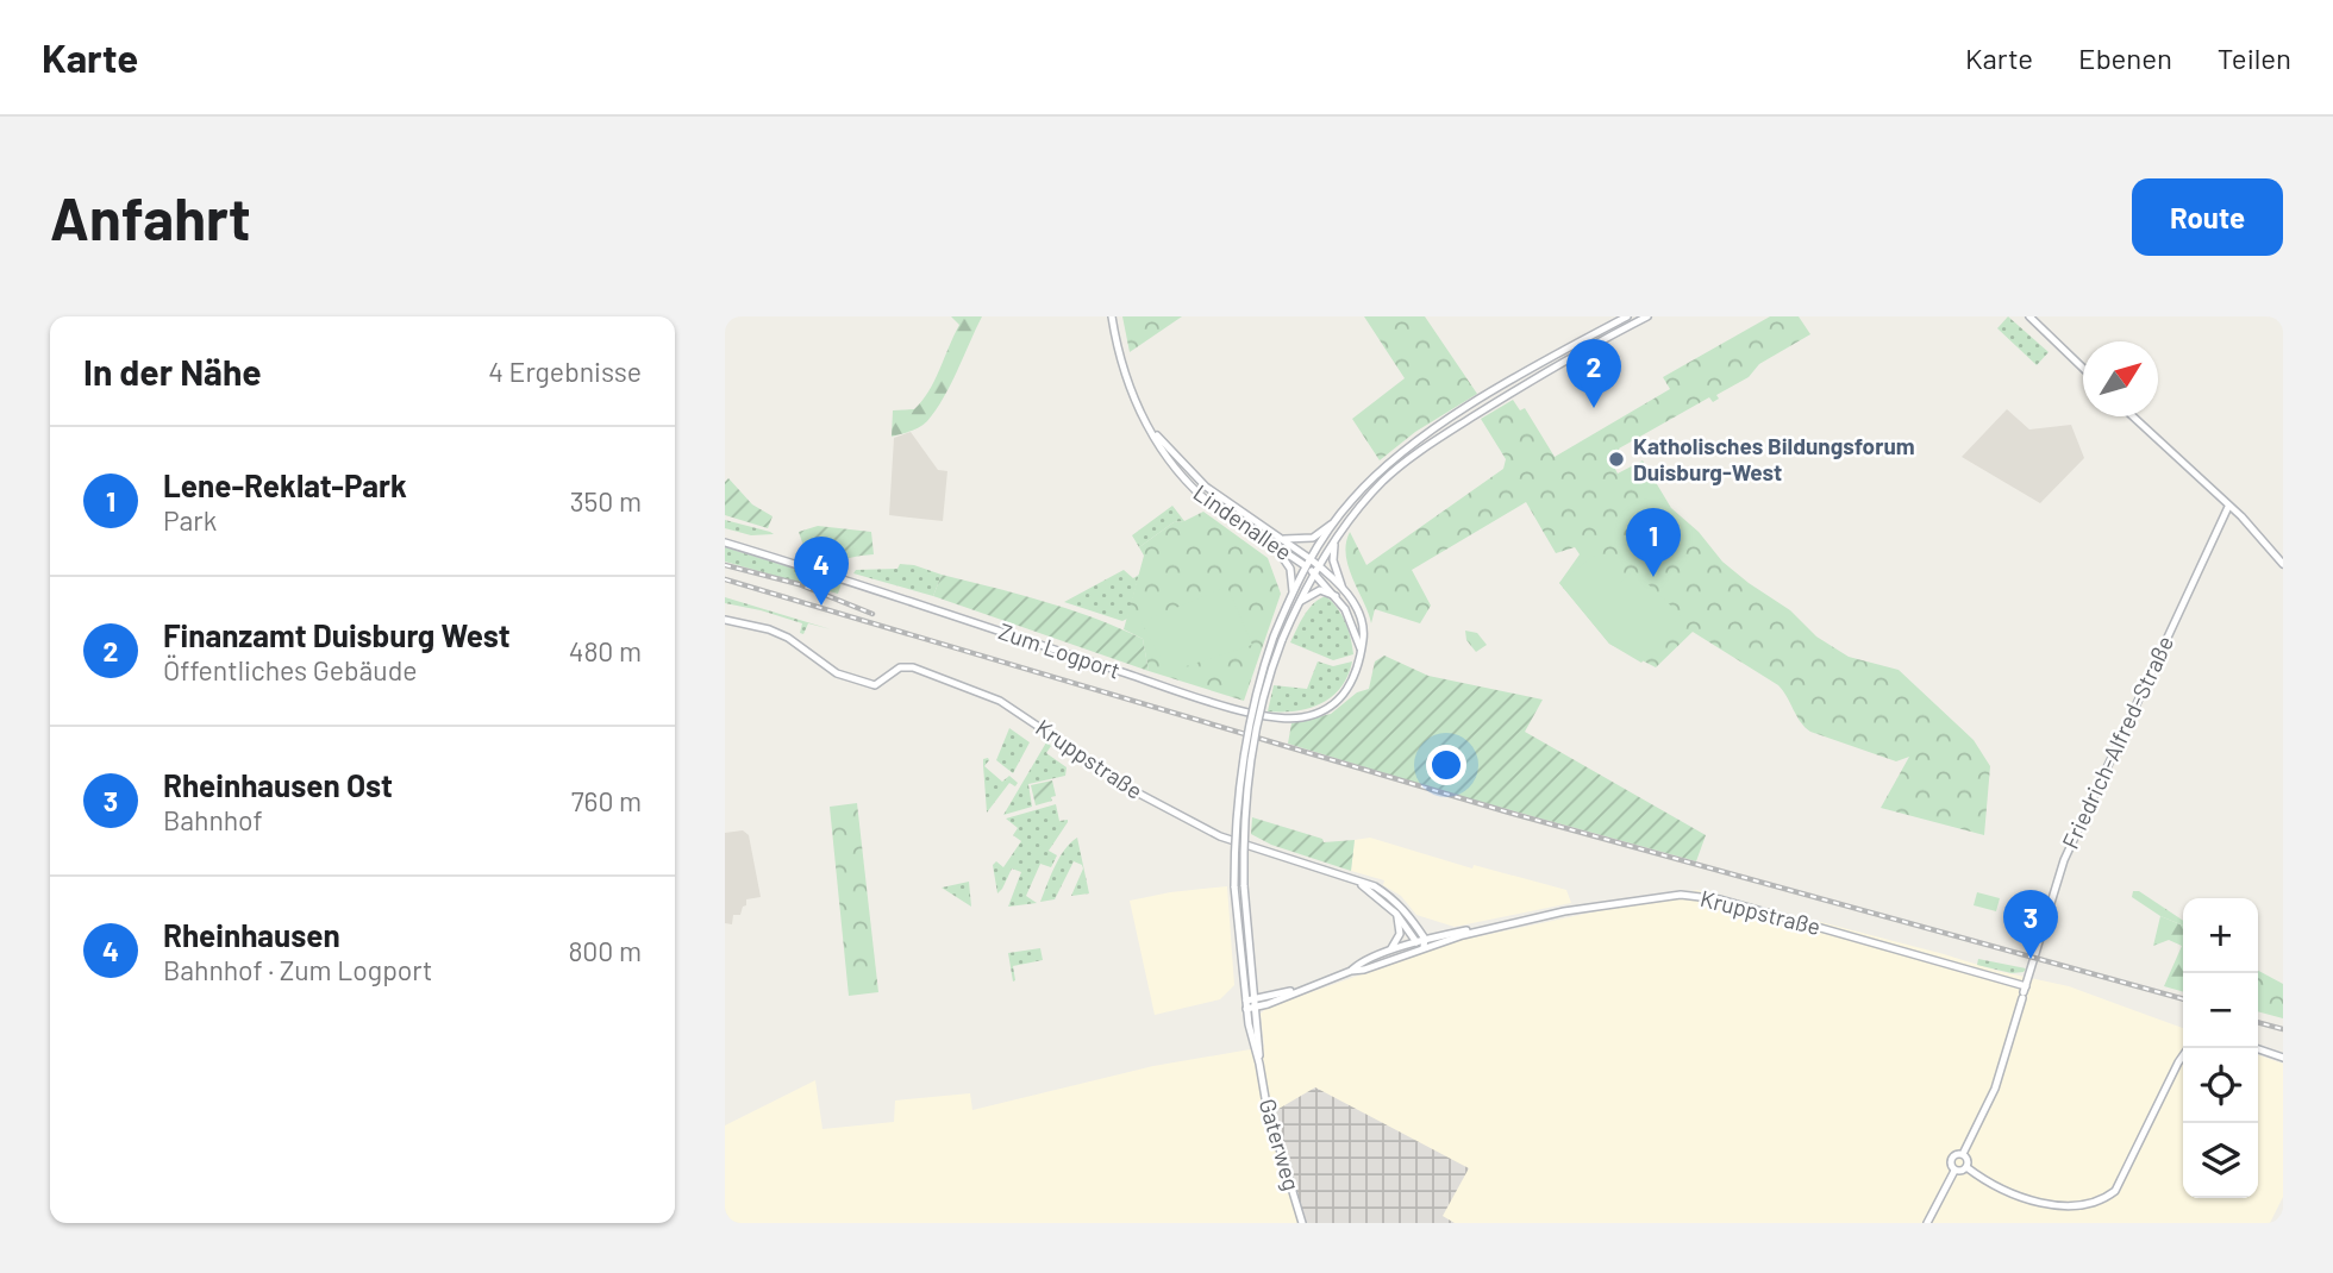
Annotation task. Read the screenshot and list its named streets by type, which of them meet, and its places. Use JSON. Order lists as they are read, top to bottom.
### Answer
{
  "streets": {
    "main road": [
      "Lindenallee",
      "Zum Logport",
      "Friedrich-Alfred-Straße",
      "Kruppstraße",
      "Gaterweg"
    ]
  },
  "crossings": [
    ["Lindenallee", "Zum Logport"],
    ["Lindenallee", "Gaterweg"],
    ["Zum Logport", "Gaterweg"],
    ["Friedrich-Alfred-Straße", "Kruppstraße"]
  ],
  "places": ["Katholisches Bildungsforum Duisburg-West"],
  "north": "top right",
  "page": {
    "header": "Karte",
    "nav": ["Karte", "Ebenen", "Teilen"],
    "buttons": "Route",
    "title": "Anfahrt",
    "heading": ["In der Nähe", "4 Ergebnisse"],
    "pins": [
      "2",
      "1",
      "4",
      "3"
    ],
    "list": [
      {
        "mark": "1",
        "name": "Lene-Reklat-Park",
        "note": "Park",
        "value": "350 m"
      },
      {
        "mark": "2",
        "name": "Finanzamt Duisburg West",
        "note": "Öffentliches Gebäude",
        "value": "480 m"
      },
      {
        "mark": "3",
        "name": "Rheinhausen Ost",
        "note": "Bahnhof",
        "value": "760 m"
      },
      {
        "mark": "4",
        "name": "Rheinhausen",
        "note": "Bahnhof · Zum Logport",
        "value": "800 m"
      }
    ],
    "map_buttons": ["+", "−"]
  }
}
